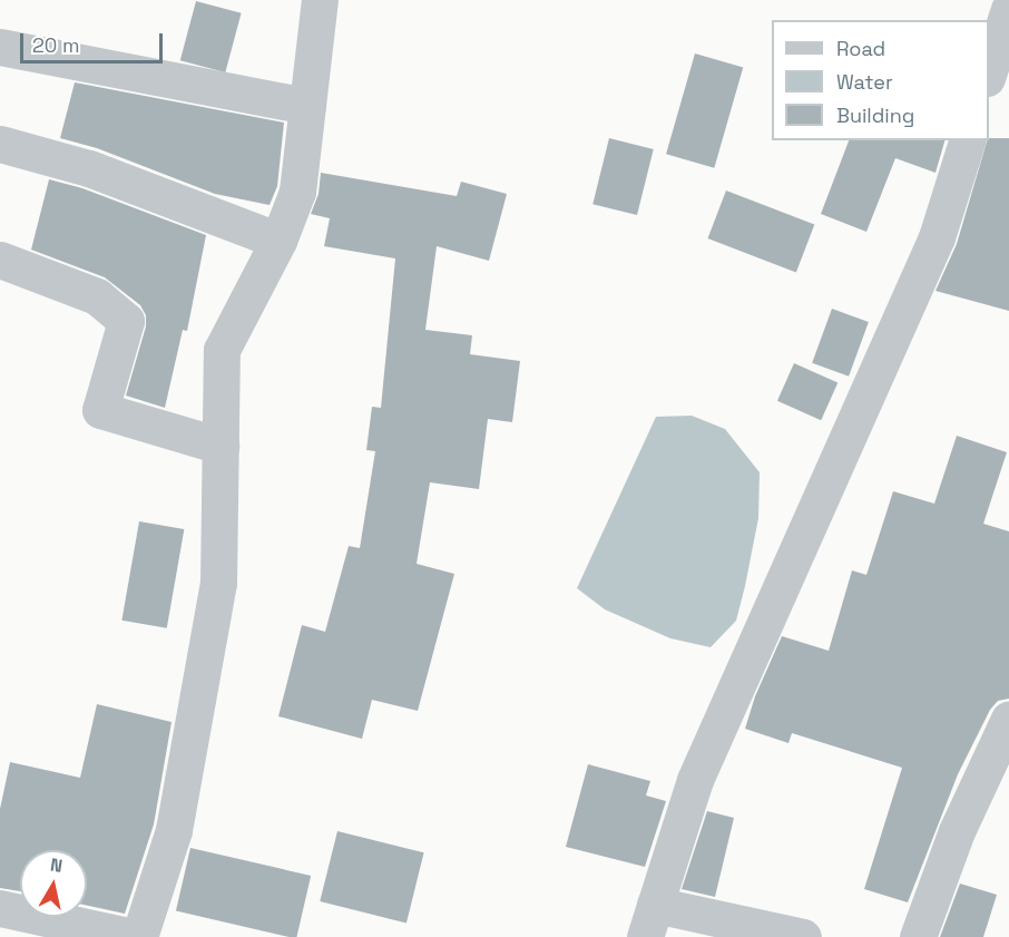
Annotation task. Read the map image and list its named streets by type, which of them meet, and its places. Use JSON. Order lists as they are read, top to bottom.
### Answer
{
  "legend": ["Road", "Water", "Building"],
  "scale_bar": "20 m",
  "north": "top"
}
